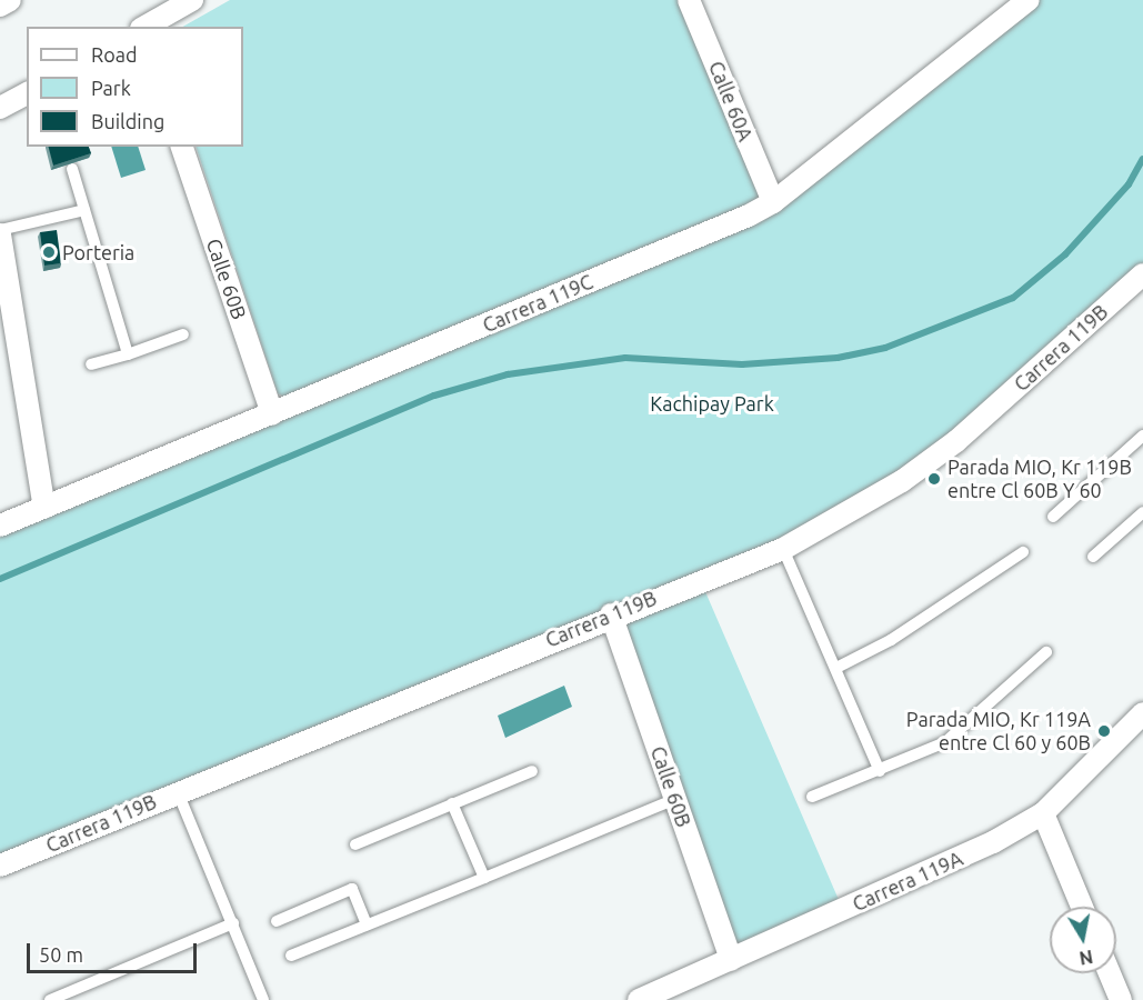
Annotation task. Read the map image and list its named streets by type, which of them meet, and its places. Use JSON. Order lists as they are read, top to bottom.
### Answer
{
  "streets": {
    "street": [
      "Calle 60A",
      "Calle 60B",
      "Carrera 119C",
      "Carrera 119B",
      "Carrera 119A"
    ]
  },
  "crossings": [
    ["Calle 60A", "Carrera 119C"],
    ["Calle 60B", "Carrera 119C"],
    ["Calle 60B", "Carrera 119B"],
    ["Calle 60B", "Carrera 119A"]
  ],
  "parks": ["Kachipay Park"],
  "places": ["Porteria", "Parada MIO, Kr 119B entre Cl 60B Y 60", "Parada MIO, Kr 119A entre Cl 60 y 60B"],
  "legend": ["Road", "Park", "Building"],
  "scale_bar": "50 m",
  "north": "bottom"
}
